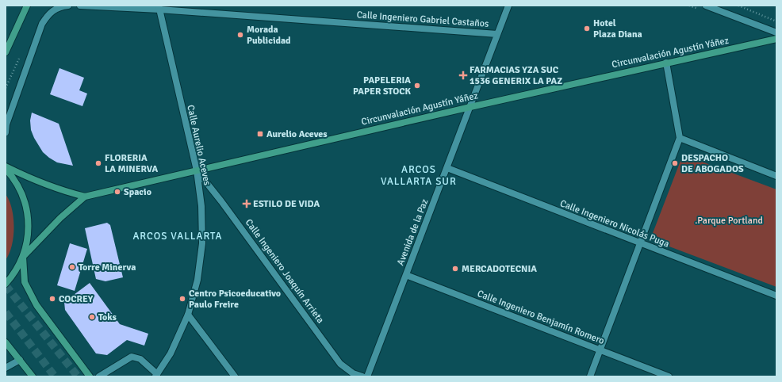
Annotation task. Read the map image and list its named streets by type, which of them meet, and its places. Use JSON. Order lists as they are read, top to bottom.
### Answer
{
  "streets": {
    "main road": ["Circunvalación Agustín Yáñez"],
    "street": [
      "Calle Ingeniero Gabriel Castaños",
      "Calle Aurelio Aceves",
      "Calle Ingeniero Nicolás Puga",
      "Avenida de la Paz",
      "Calle Ingeniero Joaquín Arrieta",
      "Calle Ingeniero Benjamín Romero"
    ]
  },
  "crossings": [
    ["Calle Ingeniero Gabriel Castaños", "Calle Aurelio Aceves"],
    ["Calle Ingeniero Gabriel Castaños", "Avenida de la Paz"],
    ["Circunvalación Agustín Yáñez", "Calle Aurelio Aceves"],
    ["Circunvalación Agustín Yáñez", "Avenida de la Paz"],
    ["Circunvalación Agustín Yáñez", "Calle Ingeniero Joaquín Arrieta"],
    ["Calle Aurelio Aceves", "Calle Ingeniero Joaquín Arrieta"],
    ["Calle Ingeniero Nicolás Puga", "Avenida de la Paz"],
    ["Avenida de la Paz", "Calle Ingeniero Benjamín Romero"]
  ],
  "districts": ["ARCOS VALLARTA SUR", "ARCOS VALLARTA"],
  "parks": [".Parque Portland"],
  "places": {
    "other": [
      "Hotel Plaza Diana",
      "Morada Publicidad",
      "PAPELERIA PAPER STOCK",
      "FLORERIA LA MINERVA",
      "DESPACHO DE ABOGADOS",
      "Spacio",
      "Torre Minerva",
      "MERCADOTECNIA",
      "COCREY",
      "Centro Psicoeducativo Paulo Freire",
      "Toks"
    ],
    "health": ["FARMACIAS YZA SUC 1536 GENERIX LA PAZ", "ESTILO DE VIDA"],
    "transit": ["Aurelio Aceves"]
  }
}
